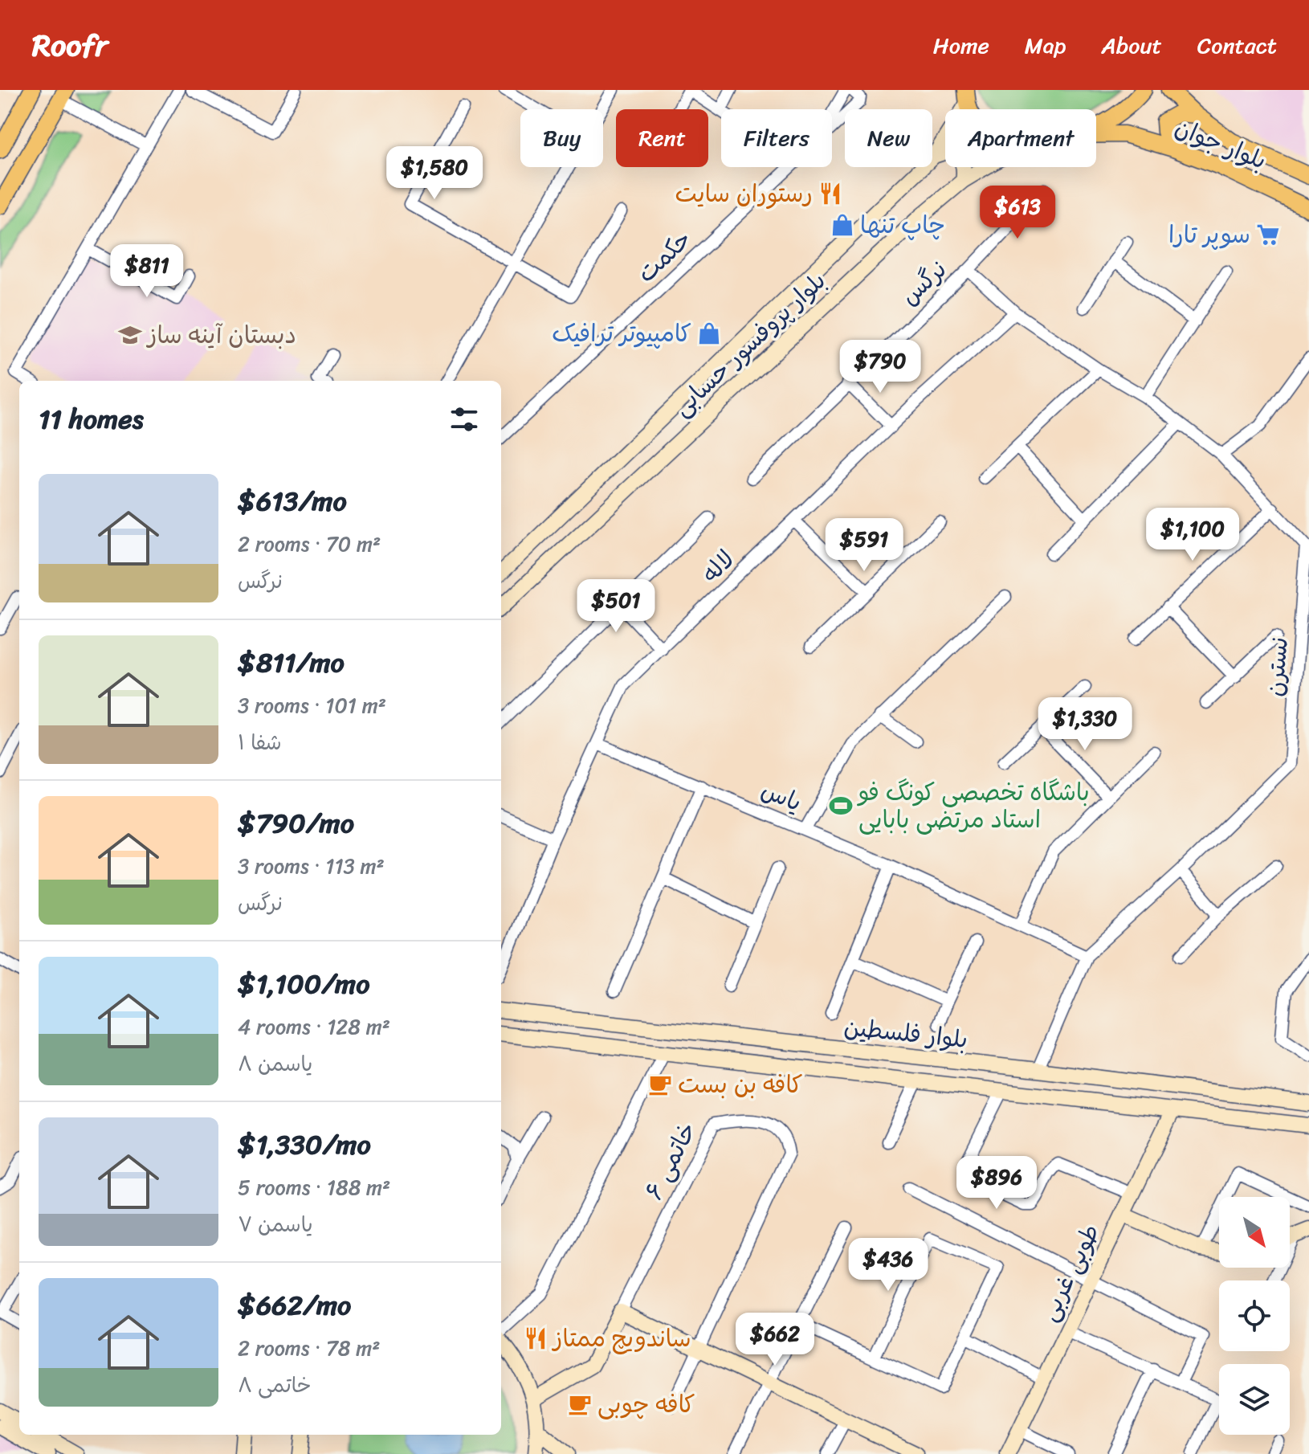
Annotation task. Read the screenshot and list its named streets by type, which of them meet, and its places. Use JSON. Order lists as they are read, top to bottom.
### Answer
{
  "streets": {
    "main road": [
      "بلوار جوان",
      "بلوار پروفسور حسابی",
      "بلوار فلسطین",
      "خاتمی ۶",
      "طوبی غربی"
    ],
    "street": [
      "حکمت",
      "نرگس",
      "لاله",
      "نسترن",
      "یاس"
    ]
  },
  "crossings": [
    ["نرگس", "لاله"],
    ["نرگس", "نسترن"],
    ["لاله", "نسترن"],
    ["لاله", "یاس"],
    ["نسترن", "یاس"],
    ["نسترن", "بلوار فلسطین"],
    ["بلوار فلسطین", "طوبی غربی"]
  ],
  "places": {
    "restaurant": ["رستوران سایت", "ساندویچ ممتاز"],
    "shop": ["چاپ تنها", "کامپیوتر ترافیک"],
    "supermarket": ["سوپر تارا"],
    "school or university": ["دبستان آینه ساز"],
    "sports": ["باشگاه تخصصی کونگ فو استاد مرتضی بابایی"],
    "cafe": ["کافه بن بست", "کافه چوبی"]
  },
  "north": "bottom right",
  "page": {
    "header": "Roofr",
    "nav": [
      "Home",
      "Map",
      "About",
      "Contact"
    ],
    "chip": [
      "Buy",
      "Rent",
      "Filters",
      "New",
      "Apartment"
    ],
    "price": [
      "$1,580",
      "$613",
      "$811",
      "$790",
      "$1,100",
      "$591",
      "$501",
      "$1,330",
      "$896",
      "$436",
      "$662"
    ],
    "heading": "11 homes",
    "list": [
      {
        "name": "$613/mo",
        "note": "2 rooms · 70 m² · نرگس"
      },
      {
        "name": "$811/mo",
        "note": "3 rooms · 101 m² · شفا ۱"
      },
      {
        "name": "$790/mo",
        "note": "3 rooms · 113 m² · نرگس"
      },
      {
        "name": "$1,100/mo",
        "note": "4 rooms · 128 m² · یاسمن ۸"
      },
      {
        "name": "$1,330/mo",
        "note": "5 rooms · 188 m² · یاسمن ۷"
      },
      {
        "name": "$662/mo",
        "note": "2 rooms · 78 m² · خاتمی ۸"
      }
    ]
  }
}
